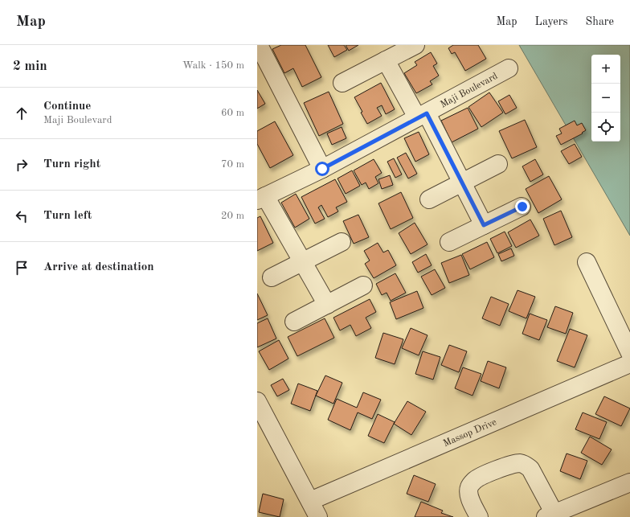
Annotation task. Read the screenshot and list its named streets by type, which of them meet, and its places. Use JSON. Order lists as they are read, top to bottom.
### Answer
{
  "streets": {
    "street": ["Maji Boulevard", "Massop Drive"]
  },
  "page": {
    "header": "Map",
    "nav": ["Map", "Layers", "Share"],
    "heading": ["2 min", "Walk · 150 m"],
    "map_buttons": ["+", "−"],
    "list": [
      ["Continue", "Maji Boulevard", "60 m"],
      ["Turn right", "70 m"],
      ["Turn left", "20 m"],
      "Arrive at destination"
    ]
  }
}
